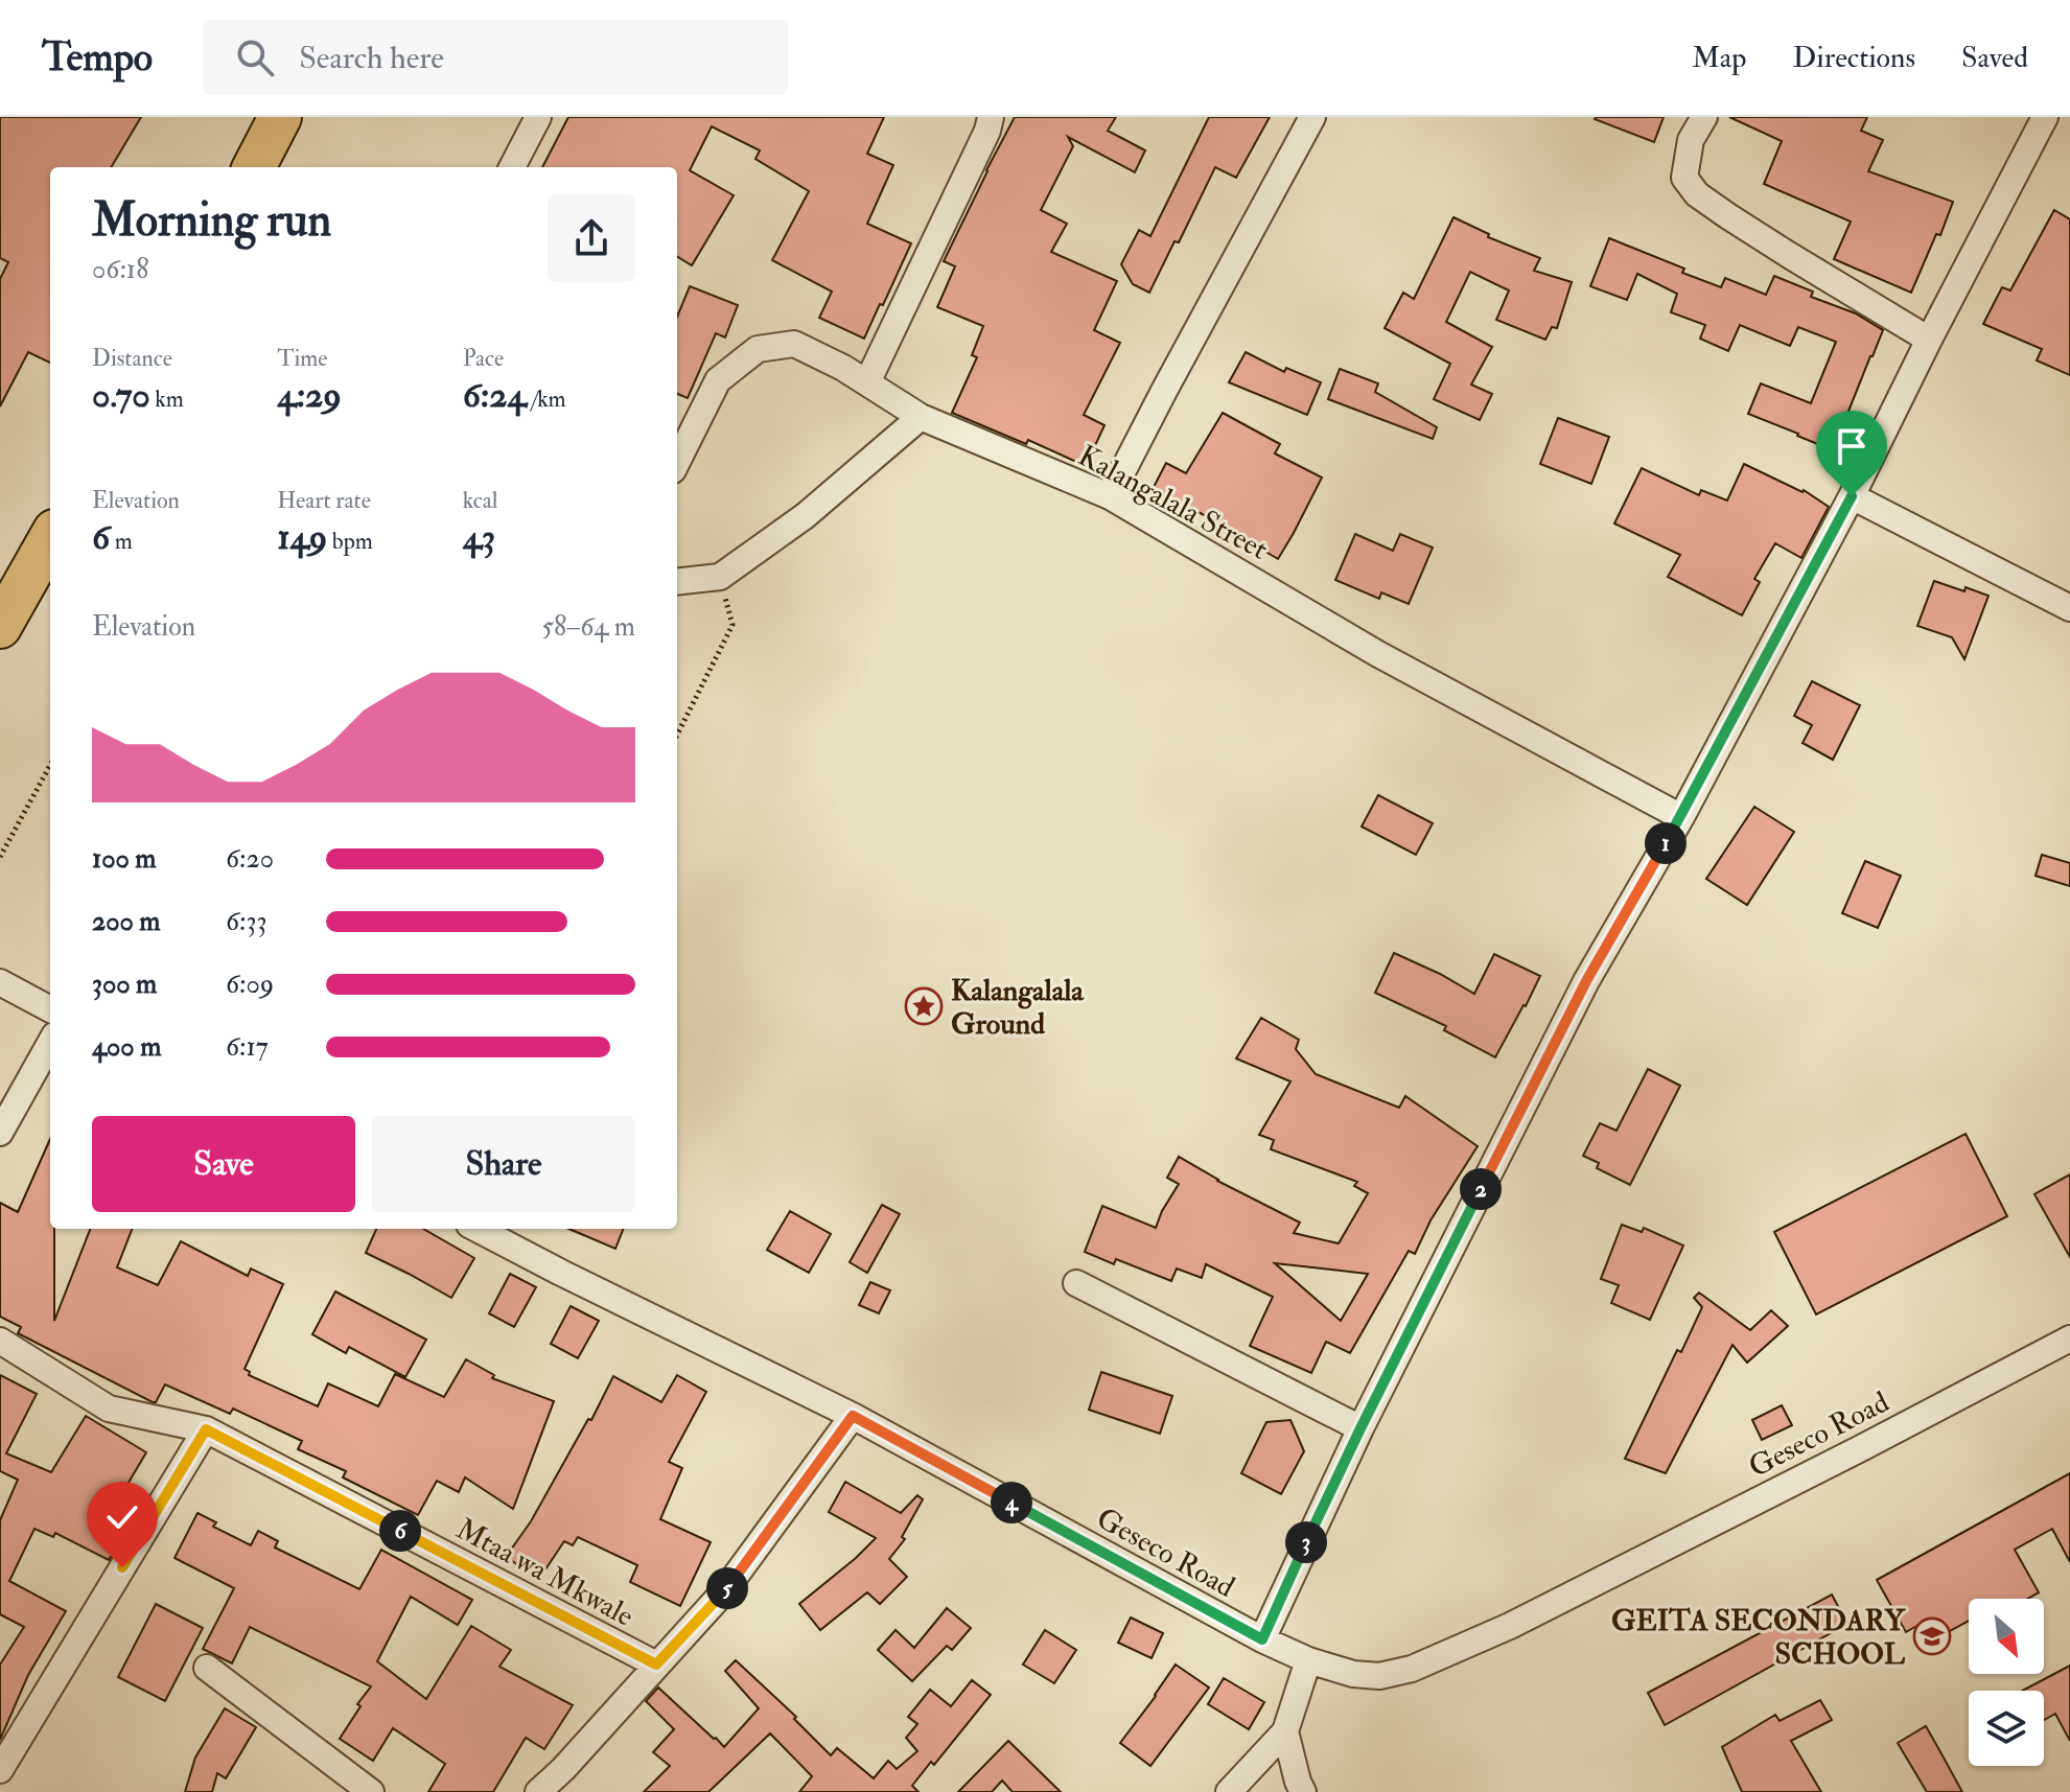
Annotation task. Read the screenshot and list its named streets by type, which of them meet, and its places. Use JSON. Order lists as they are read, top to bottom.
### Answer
{
  "streets": {
    "street": ["Kalangalala Street", "Geseco Road", "Mtaa wa Mkwale"]
  },
  "places": {
    "place": ["Kalangalala Ground"],
    "school or university": ["GEITA SECONDARY SCHOOL"]
  },
  "north": "bottom right",
  "page": {
    "header": "Tempo",
    "search": "Search here",
    "nav": ["Map", "Directions", "Saved"],
    "heading": ["Morning run", "06:18"],
    "stats": [
      ["Distance", "0.70 km"],
      ["Time", "4:29"],
      ["Pace", "6:24 /km"],
      ["Elevation", "6 m"],
      ["Heart rate", "149 bpm"],
      ["kcal", "43"]
    ],
    "chart": ["Elevation", "58–64 m"],
    "pins": [
      "1",
      "2",
      "4",
      "6",
      "3",
      "5"
    ],
    "list": [
      {
        "name": "100 m",
        "note": "6:20"
      },
      {
        "name": "200 m",
        "note": "6:33"
      },
      {
        "name": "300 m",
        "note": "6:09"
      },
      {
        "name": "400 m",
        "note": "6:17"
      }
    ],
    "buttons": ["Save", "Share"]
  }
}
